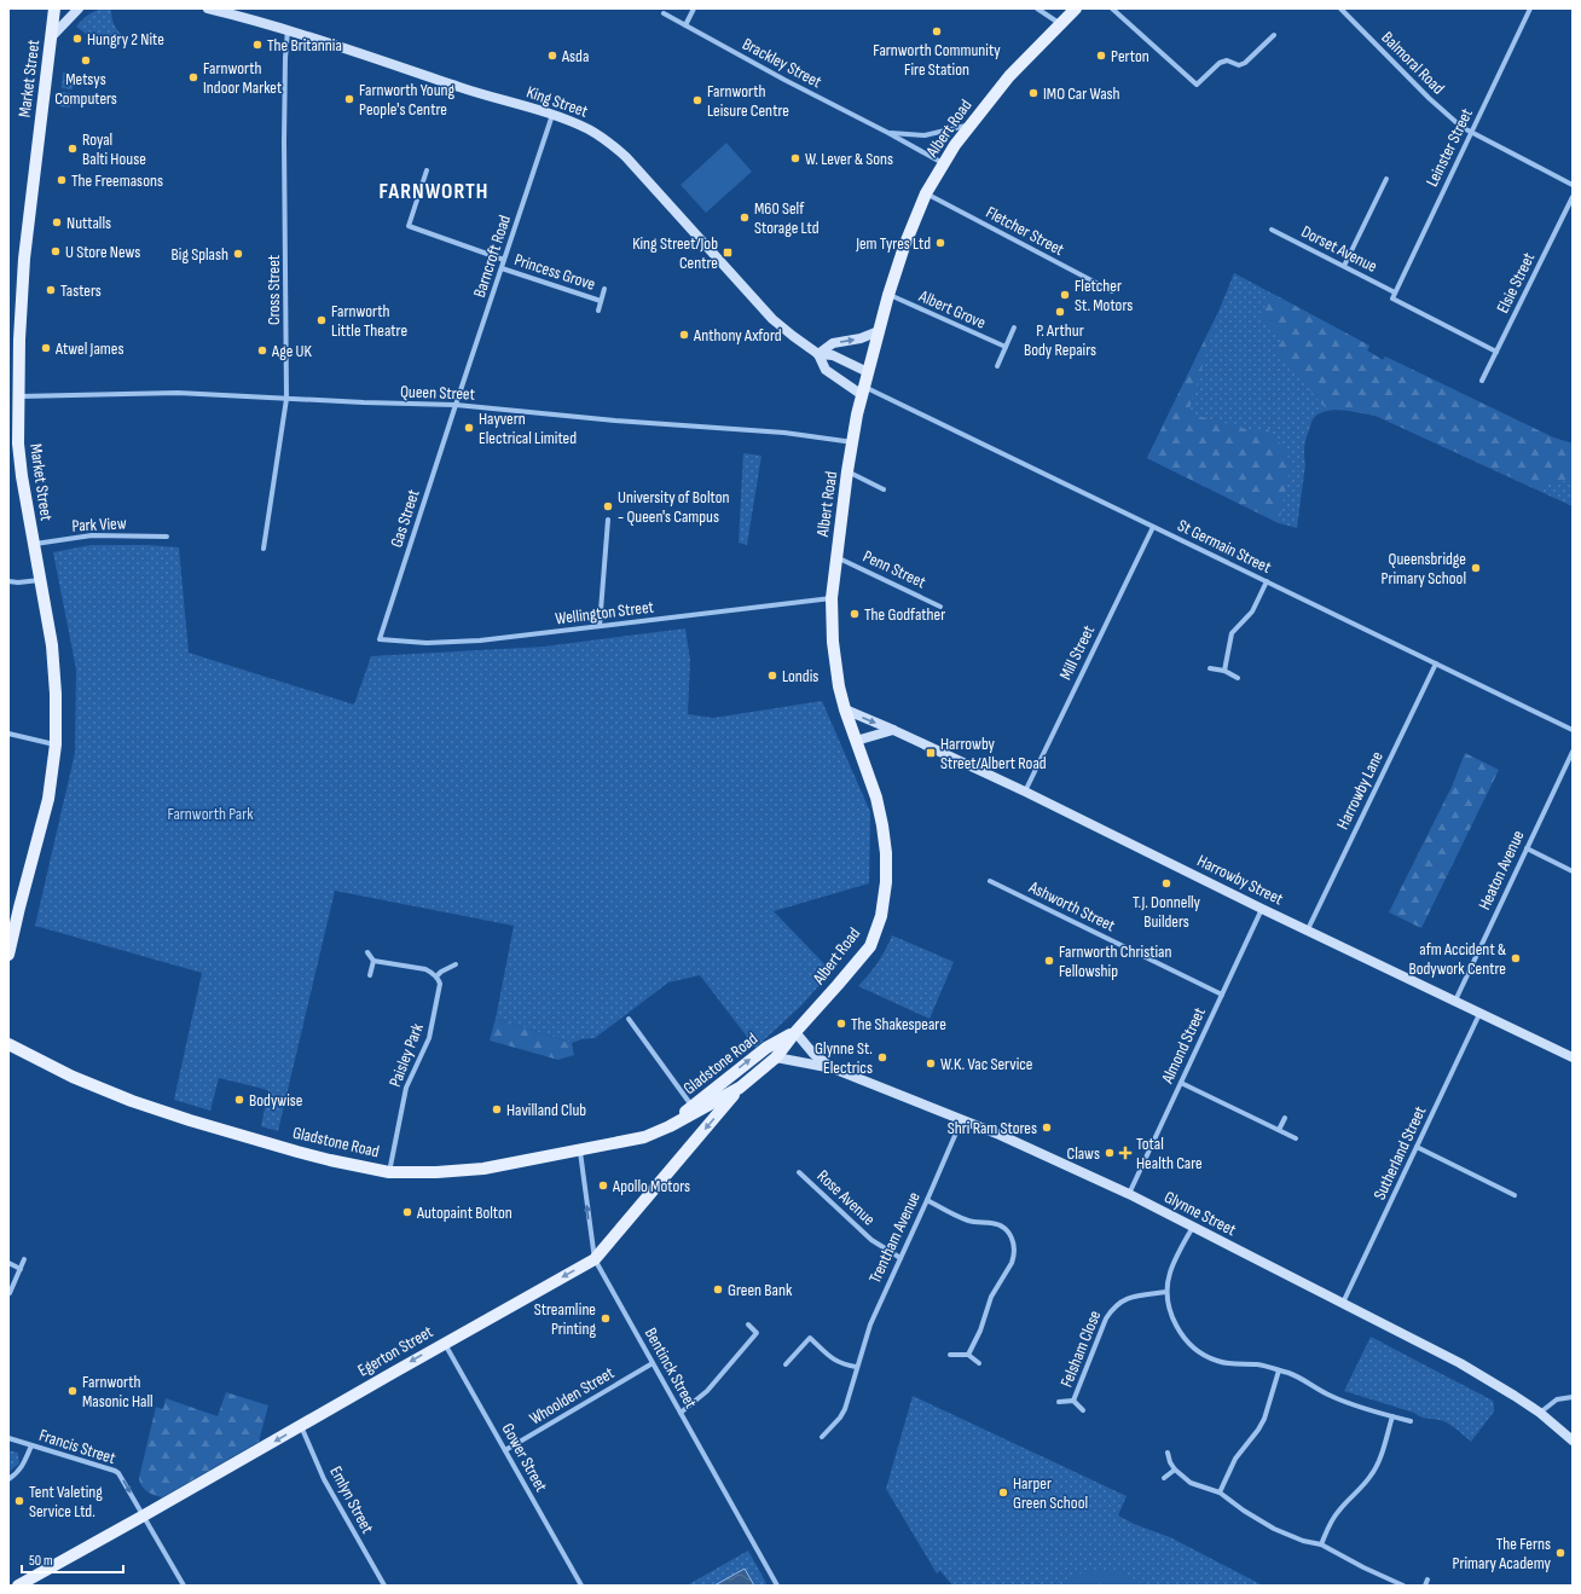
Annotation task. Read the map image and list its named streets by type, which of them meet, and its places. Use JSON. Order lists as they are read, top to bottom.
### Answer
{
  "streets": {
    "main road": [
      "Market Street",
      "Albert Road",
      "Gladstone Road",
      "Egerton Street"
    ],
    "street": [
      "Brackley Street",
      "Balmoral Road",
      "King Street",
      "Leinster Street",
      "Fletcher Street",
      "Dorset Avenue",
      "Barncroft Road",
      "Princess Grove",
      "Elsie Street",
      "Cross Street",
      "Albert Grove",
      "Queen Street",
      "Gas Street",
      "Park View",
      "St Germain Street",
      "Penn Street",
      "Wellington Street",
      "Mill Street",
      "Harrowby Lane",
      "Heaton Avenue",
      "Harrowby Street",
      "Ashworth Street",
      "Almond Street",
      "Paisley Park",
      "Sutherland Street",
      "Rose Avenue",
      "Glynne Street",
      "Trentham Avenue",
      "Felsham Close",
      "Bentinck Street",
      "Whoolden Street",
      "Francis Street",
      "Gower Street",
      "Emlyn Street"
    ]
  },
  "crossings": [
    ["Brackley Street", "Albert Road"],
    ["Balmoral Road", "Leinster Street"],
    ["Market Street", "Queen Street"],
    ["Market Street", "Park View"],
    ["King Street", "Albert Road"],
    ["King Street", "Barncroft Road"],
    ["King Street", "Cross Street"],
    ["King Street", "St Germain Street"],
    ["Albert Road", "Fletcher Street"],
    ["Albert Road", "Albert Grove"],
    ["Albert Road", "Queen Street"],
    ["Albert Road", "St Germain Street"],
    ["Albert Road", "Penn Street"],
    ["Albert Road", "Wellington Street"],
    ["Albert Road", "Harrowby Street"],
    ["Albert Road", "Gladstone Road"],
    ["Albert Road", "Glynne Street"],
    ["Albert Road", "Egerton Street"],
    ["Leinster Street", "Dorset Avenue"],
    ["Dorset Avenue", "Elsie Street"],
    ["Barncroft Road", "Princess Grove"],
    ["Barncroft Road", "Queen Street"],
    ["Barncroft Road", "Gas Street"],
    ["Cross Street", "Queen Street"],
    ["Queen Street", "Gas Street"],
    ["Gas Street", "Wellington Street"],
    ["St Germain Street", "Mill Street"],
    ["St Germain Street", "Harrowby Lane"],
    ["Mill Street", "Harrowby Street"],
    ["Harrowby Lane", "Harrowby Street"],
    ["Heaton Avenue", "Harrowby Street"],
    ["Harrowby Street", "Almond Street"],
    ["Harrowby Street", "Sutherland Street"],
    ["Ashworth Street", "Almond Street"],
    ["Almond Street", "Glynne Street"],
    ["Paisley Park", "Gladstone Road"],
    ["Gladstone Road", "Glynne Street"],
    ["Gladstone Road", "Egerton Street"],
    ["Gladstone Road", "Bentinck Street"],
    ["Sutherland Street", "Glynne Street"],
    ["Rose Avenue", "Trentham Avenue"],
    ["Glynne Street", "Trentham Avenue"],
    ["Egerton Street", "Bentinck Street"],
    ["Egerton Street", "Francis Street"],
    ["Egerton Street", "Gower Street"],
    ["Egerton Street", "Emlyn Street"],
    ["Bentinck Street", "Whoolden Street"],
    ["Whoolden Street", "Gower Street"]
  ],
  "one_way": ["Egerton Street", "Francis Street"],
  "districts": ["FARNWORTH"],
  "parks": ["Farnworth Park"],
  "places": {
    "other": [
      "Farnworth Community Fire Station",
      "Hungry 2 Nite",
      "The Britannia",
      "Asda",
      "Perton",
      "Metsys Computers",
      "Farnworth Indoor Market",
      "IMO Car Wash",
      "Farnworth Young People's Centre",
      "Farnworth Leisure Centre",
      "Royal Balti House",
      "W. Lever & Sons",
      "The Freemasons",
      "M60 Self Storage Ltd",
      "Nuttalls",
      "Jem Tyres Ltd",
      "U Store News",
      "Big Splash",
      "Tasters",
      "Fletcher St. Motors",
      "P. Arthur Body Repairs",
      "Farnworth Little Theatre",
      "Anthony Axford",
      "Atwel James",
      "Age UK",
      "Hayvern Electrical Limited",
      "University of Bolton - Queen's Campus",
      "Queensbridge Primary School",
      "The Godfather",
      "Londis",
      "T.J. Donnelly Builders",
      "afm Accident & Bodywork Centre",
      "Farnworth Christian Fellowship",
      "The Shakespeare",
      "Glynne St. Electrics",
      "W.K. Vac Service",
      "Bodywise",
      "Havilland Club",
      "Shri Ram Stores",
      "Claws",
      "Apollo Motors",
      "Autopaint Bolton",
      "Green Bank",
      "Streamline Printing",
      "Farnworth Masonic Hall",
      "Harper Green School",
      "Tent Valeting Service Ltd.",
      "The Ferns Primary Academy"
    ],
    "transit": ["King Street/Job Centre", "Harrowby Street/Albert Road"],
    "health": ["Total Health Care"]
  },
  "scale_bar": "50 m"
}
